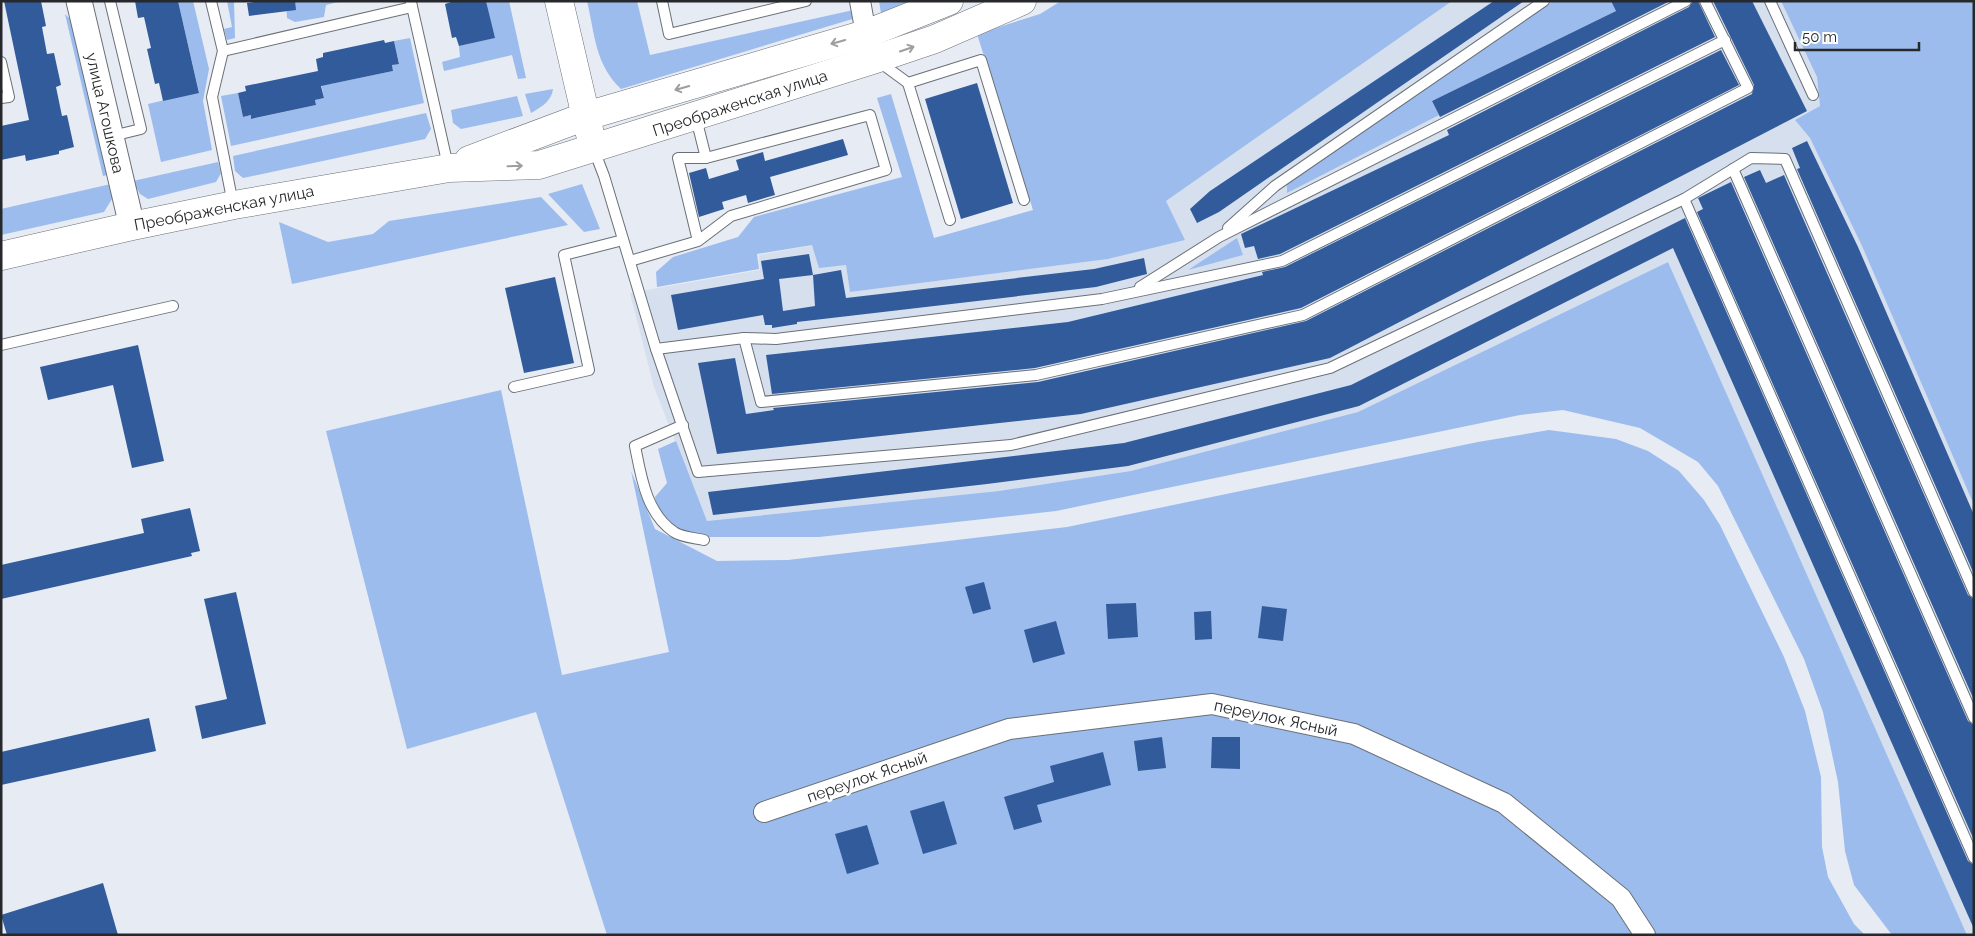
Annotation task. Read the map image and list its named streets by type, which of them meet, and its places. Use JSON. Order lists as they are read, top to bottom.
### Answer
{
  "streets": {
    "main road": ["Преображенская улица"],
    "street": ["улица Агошкова", "переулок Ясный"]
  },
  "crossings": [
    ["Преображенская улица", "улица Агошкова"]
  ],
  "scale_bar": "50 m"
}
